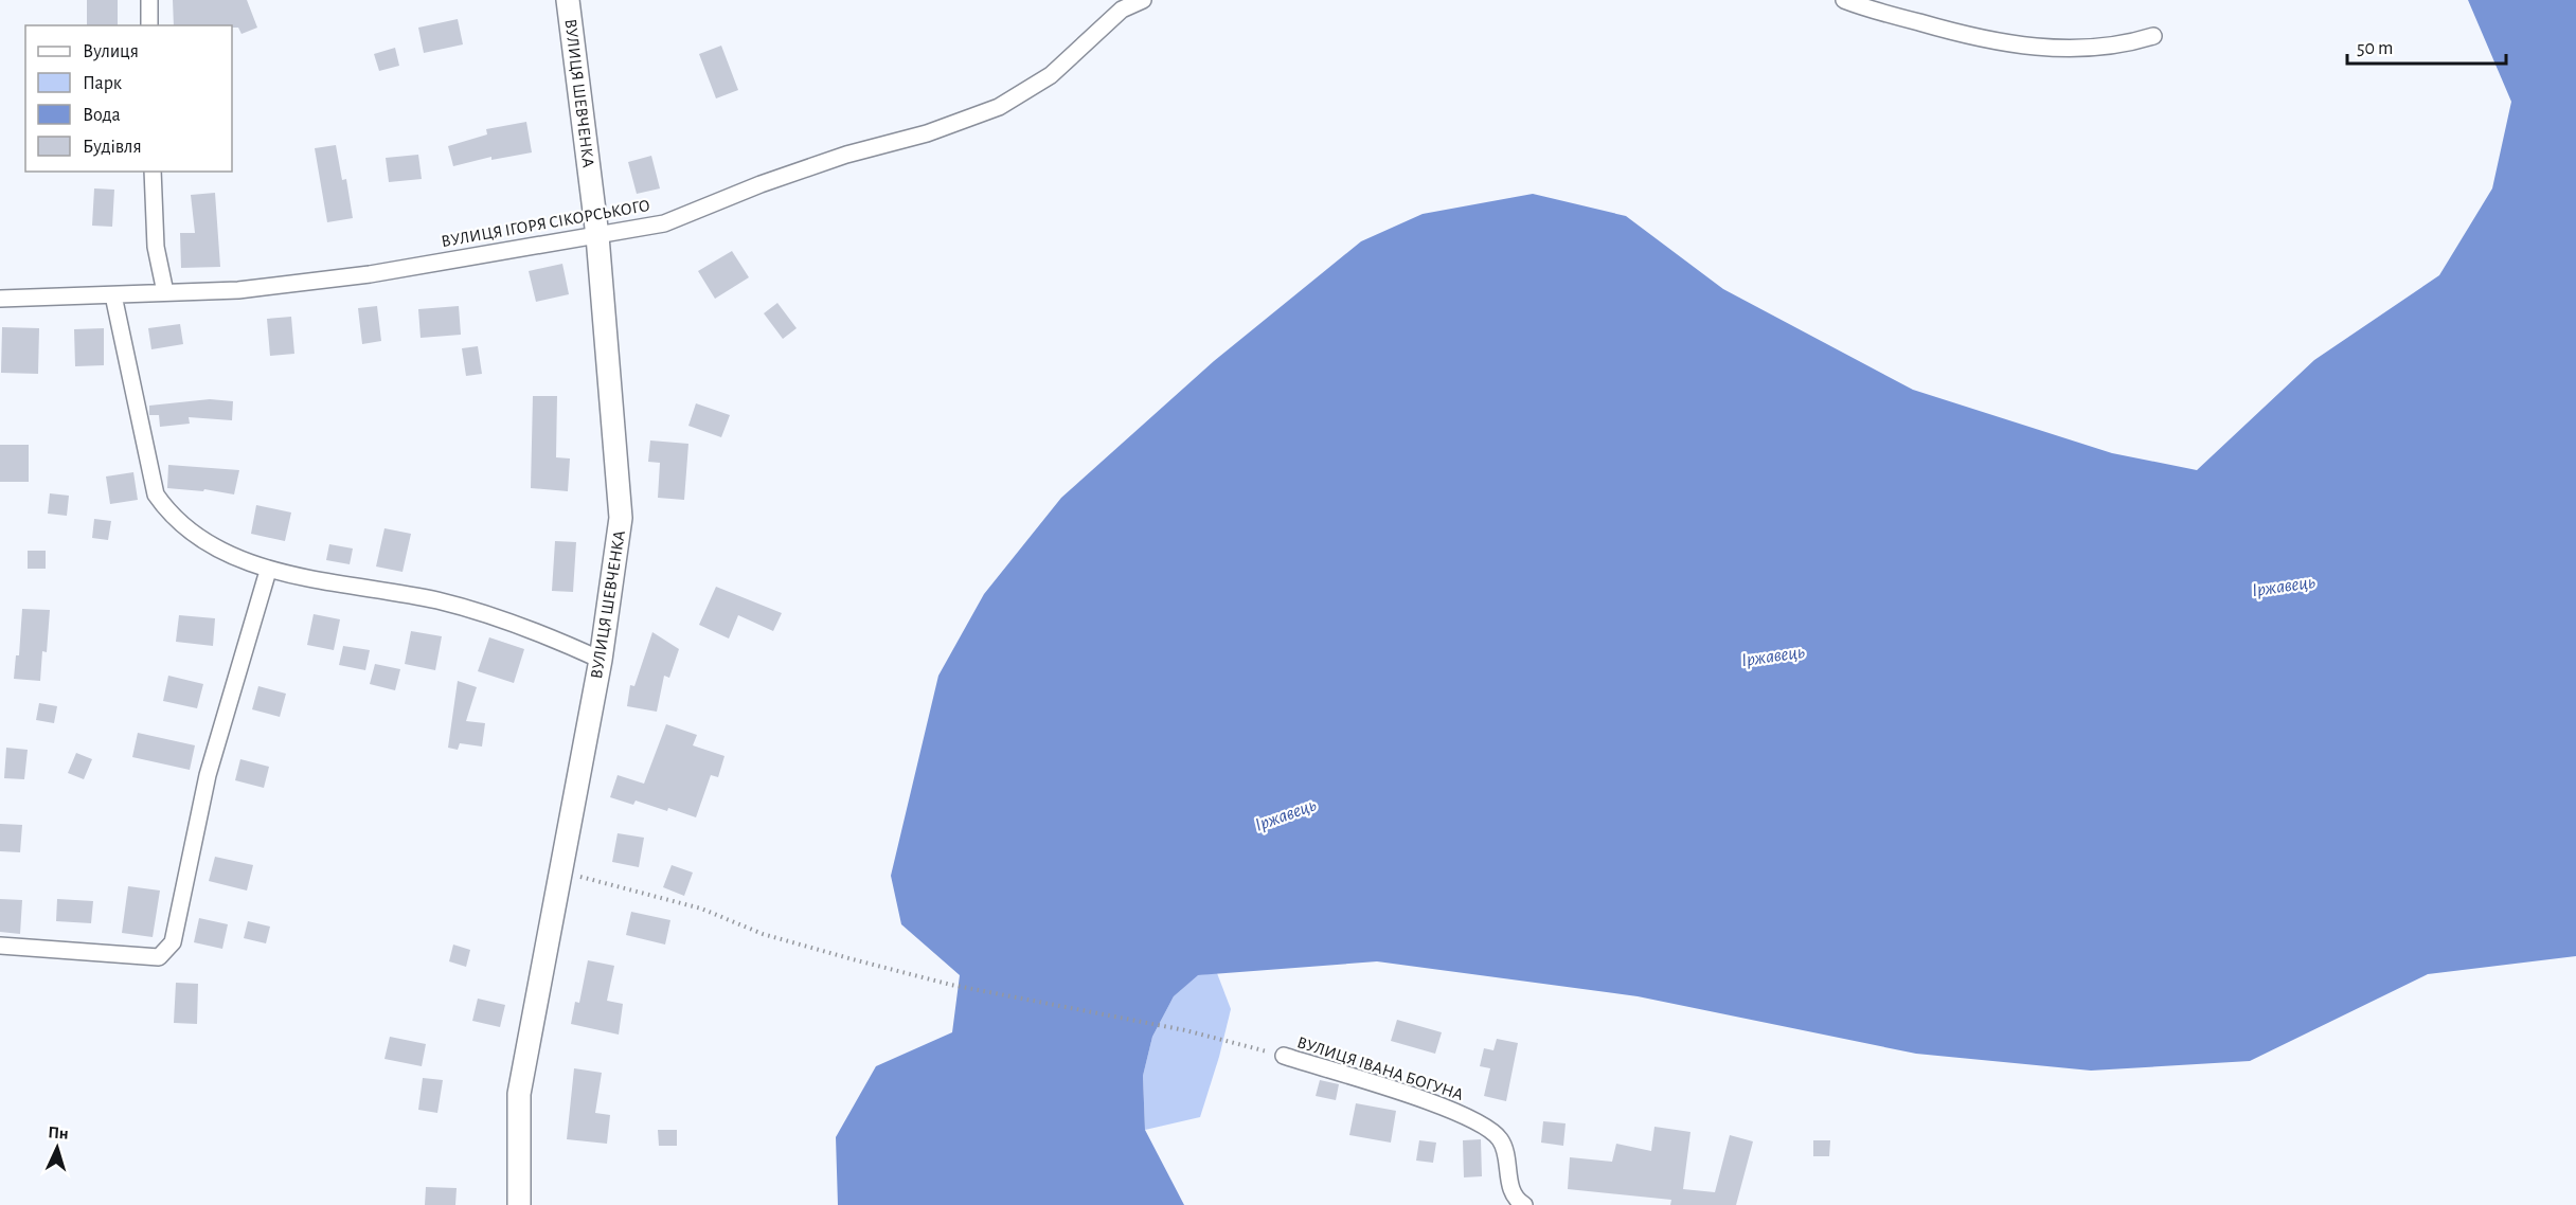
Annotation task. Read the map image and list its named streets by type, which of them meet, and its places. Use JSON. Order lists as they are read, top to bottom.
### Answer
{
  "streets": {
    "street": ["ВУЛИЦЯ ШЕВЧЕНКА", "ВУЛИЦЯ ІГОРЯ СІКОРСЬКОГО", "ВУЛИЦЯ ІВАНА БОГУНА"]
  },
  "crossings": [
    ["ВУЛИЦЯ ШЕВЧЕНКА", "ВУЛИЦЯ ІГОРЯ СІКОРСЬКОГО"]
  ],
  "water": ["Іржавець"],
  "legend": [
    "Вулиця",
    "Парк",
    "Вода",
    "Будівля"
  ],
  "scale_bar": "50 m",
  "north": "top"
}
